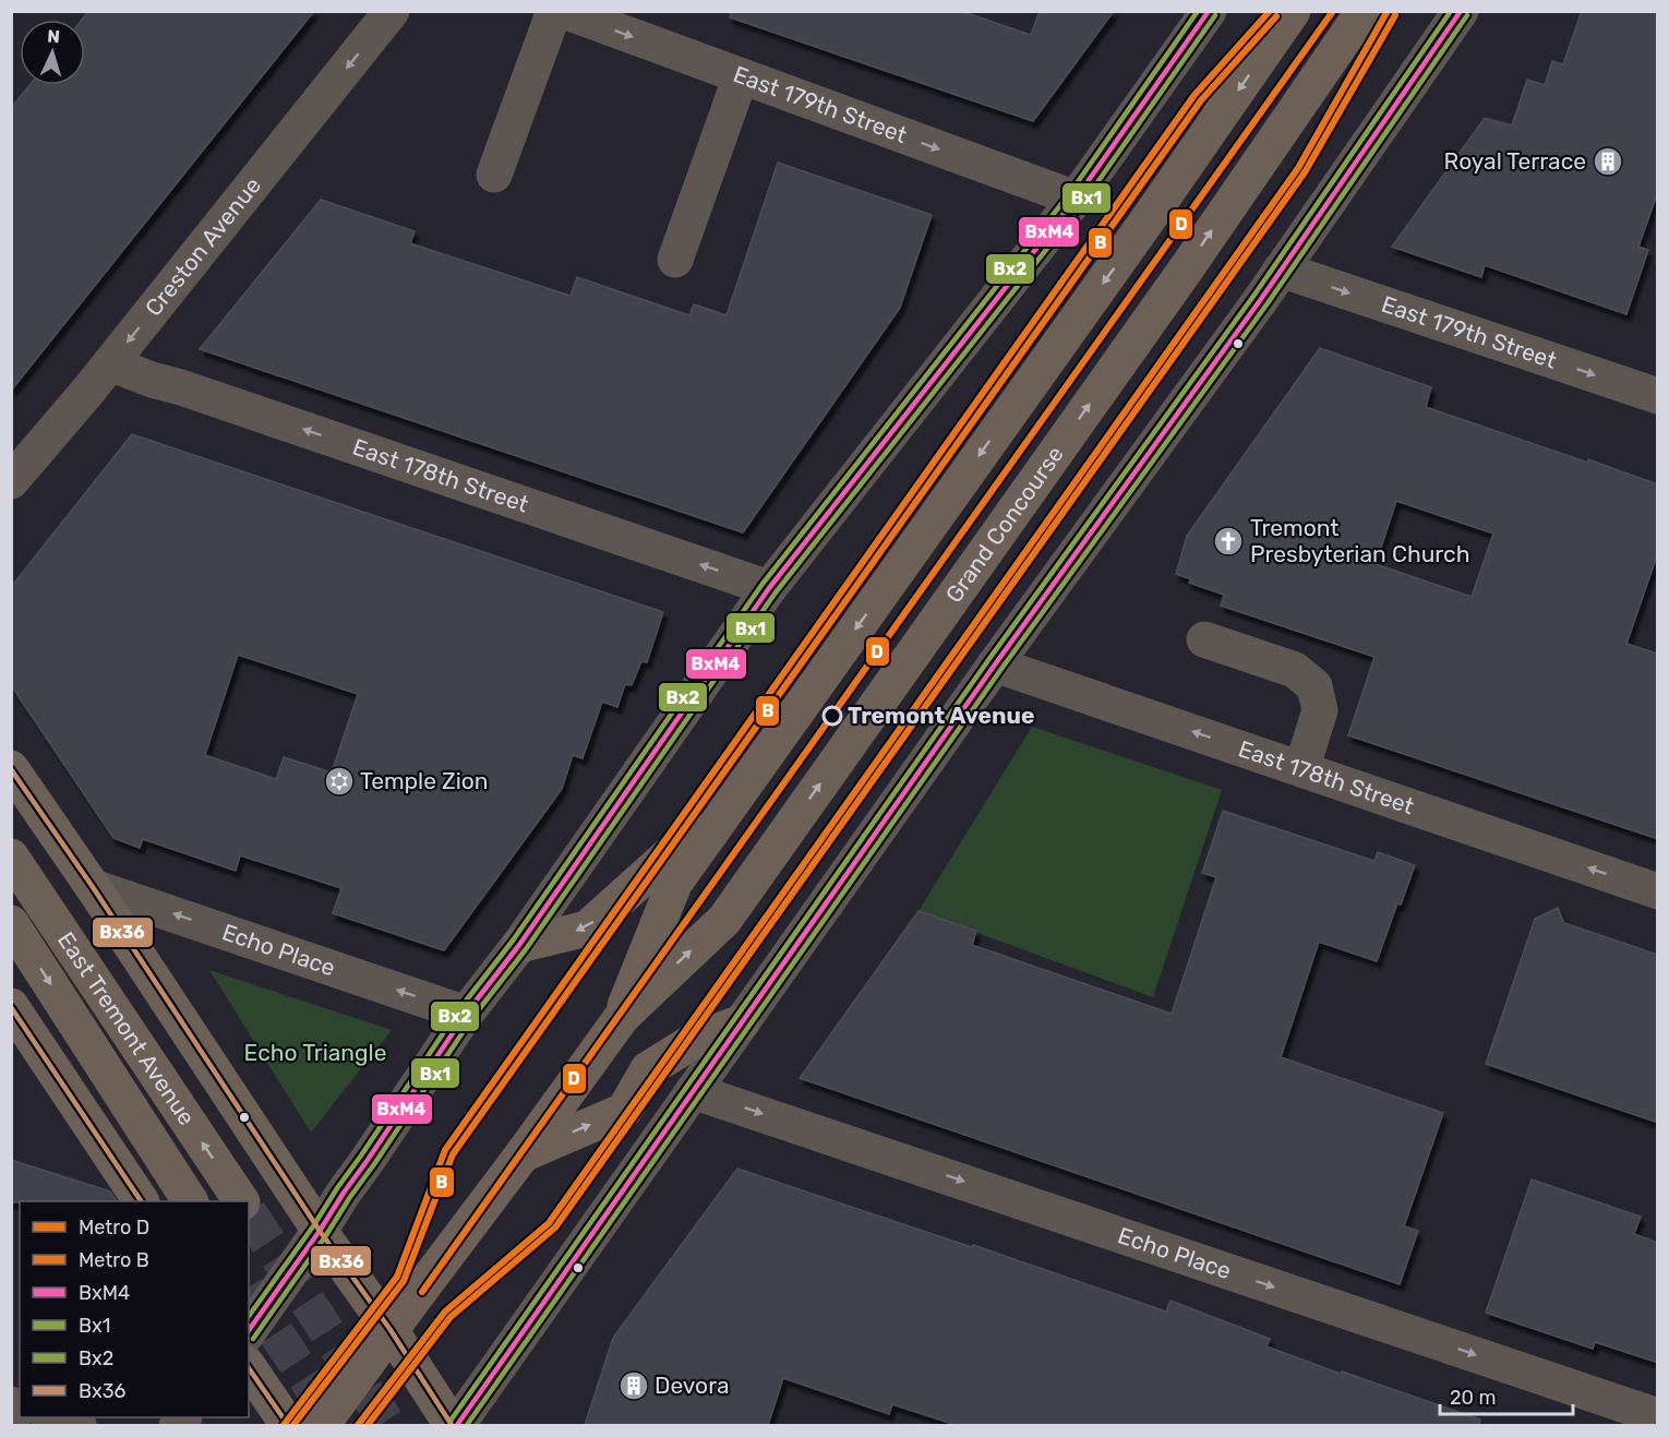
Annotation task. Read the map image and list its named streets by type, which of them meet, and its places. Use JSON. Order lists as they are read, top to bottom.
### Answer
{
  "streets": {
    "main road": ["Grand Concourse", "East Tremont Avenue"],
    "street": [
      "East 179th Street",
      "Creston Avenue",
      "East 178th Street",
      "Echo Place"
    ]
  },
  "crossings": [
    ["Creston Avenue", "East 178th Street"]
  ],
  "one_way": ["East 179th Street", "Creston Avenue", "East 178th Street"],
  "parks": ["Echo Triangle"],
  "places": {
    "building": ["Royal Terrace", "Devora"],
    "church": ["Tremont Presbyterian Church"],
    "other": ["Tremont Avenue"],
    "synagogue": ["Temple Zion"]
  },
  "lines": [
    "metro line D",
    "transit line BxM4",
    "transit line Bx2",
    "metro line B",
    "transit line Bx1",
    "transit line Bx36"
  ],
  "legend": [
    "Metro D",
    "Metro B",
    "BxM4",
    "Bx1",
    "Bx2",
    "Bx36"
  ],
  "scale_bar": "20 m",
  "north": "top"
}
